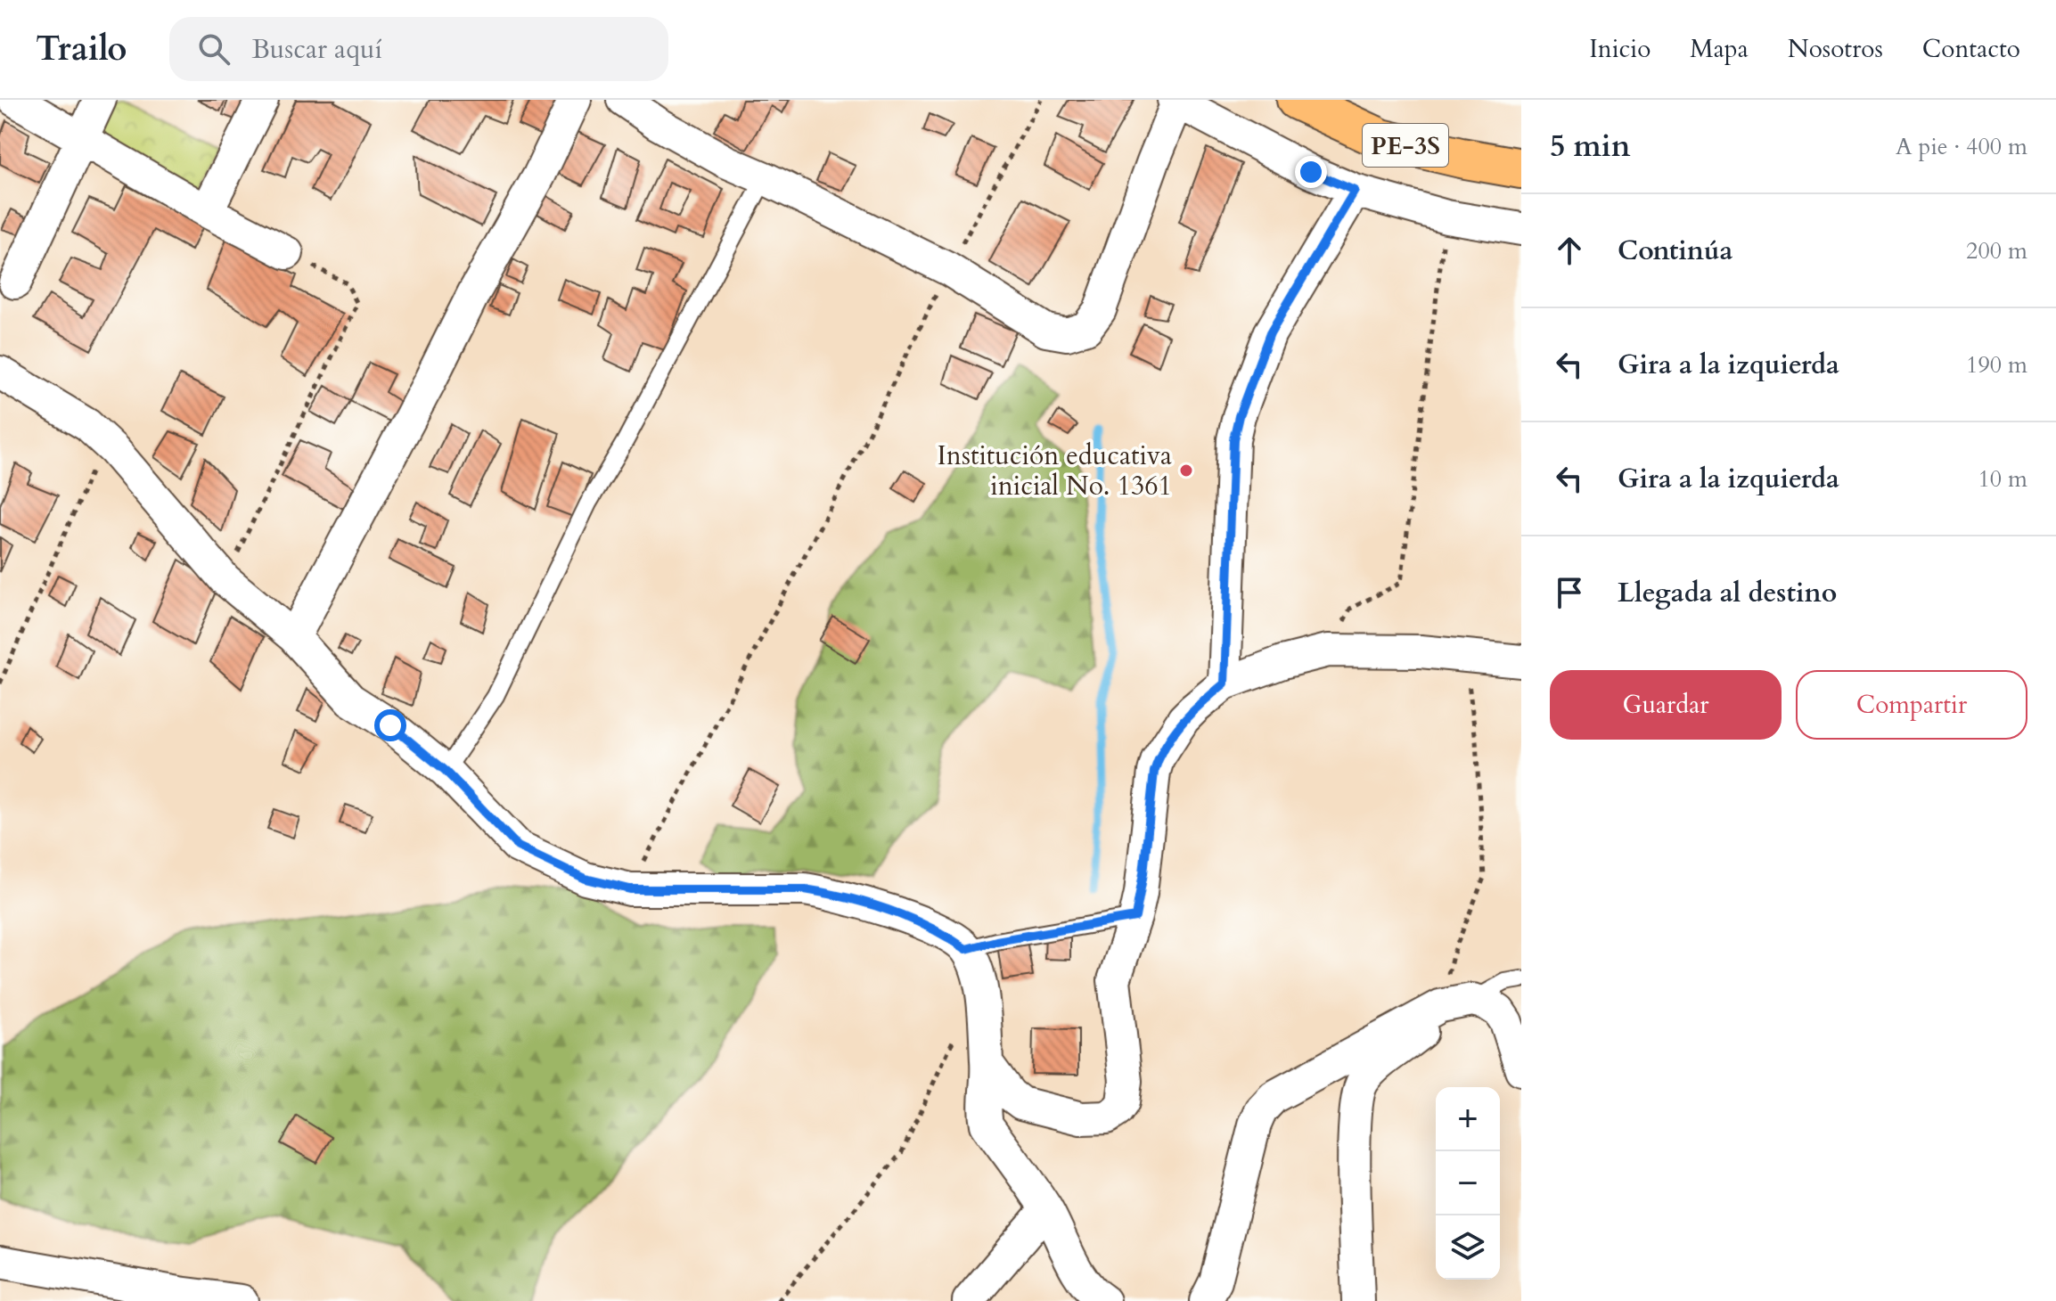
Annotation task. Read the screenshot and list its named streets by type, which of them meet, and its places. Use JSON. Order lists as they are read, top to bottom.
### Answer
{
  "streets": {
    "highway": ["PE-3S"]
  },
  "places": ["Institución educativa inicial No. 1361"],
  "page": {
    "header": "Trailo",
    "search": "Buscar aquí",
    "nav": [
      "Inicio",
      "Mapa",
      "Nosotros",
      "Contacto"
    ],
    "heading": ["5 min", "A pie · 400 m"],
    "list": [
      ["Continúa", "200 m"],
      ["Gira a la izquierda", "190 m"],
      ["Gira a la izquierda", "10 m"],
      "Llegada al destino"
    ],
    "buttons": ["Guardar", "Compartir"],
    "map_buttons": ["+", "−"]
  }
}
